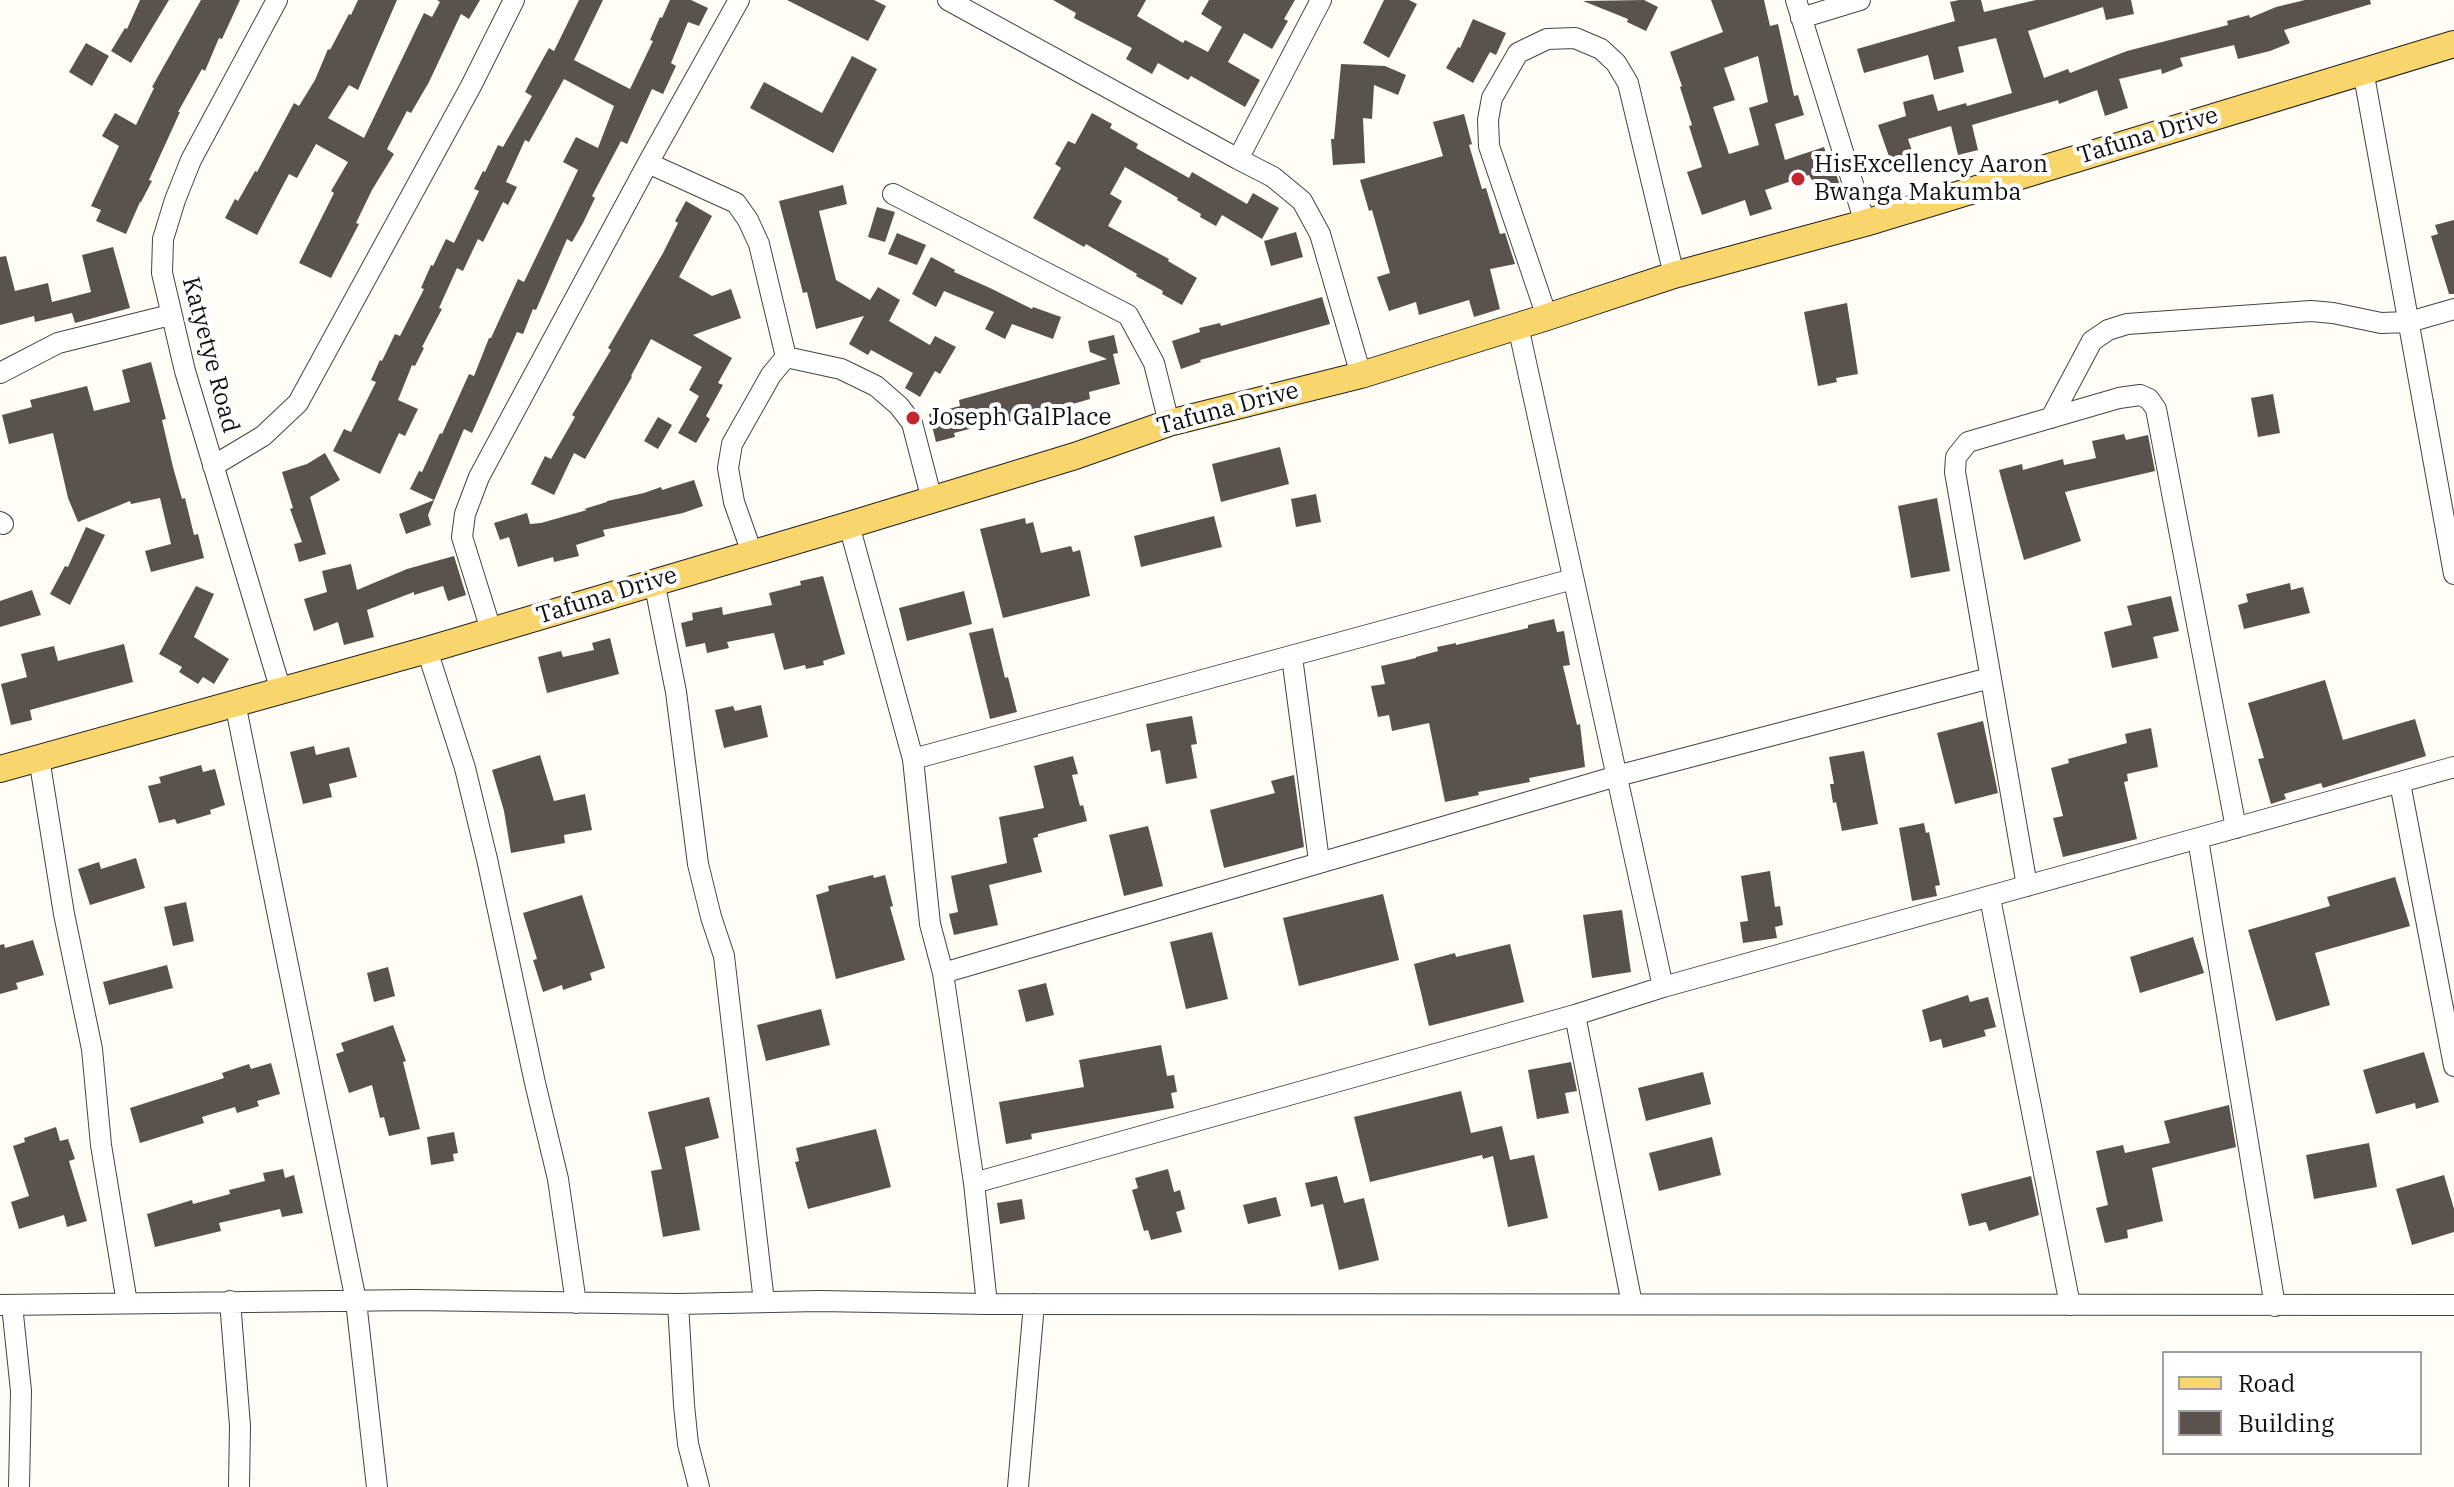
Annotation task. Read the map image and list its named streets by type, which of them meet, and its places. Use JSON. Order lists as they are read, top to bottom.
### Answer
{
  "streets": {
    "main road": ["Tafuna Drive"],
    "street": ["Katyetye Road"]
  },
  "crossings": [
    ["Tafuna Drive", "Katyetye Road"]
  ],
  "places": ["HisExcellency Aaron Bwanga Makumba", "Joseph GalPlace"],
  "legend": ["Road", "Building"]
}
